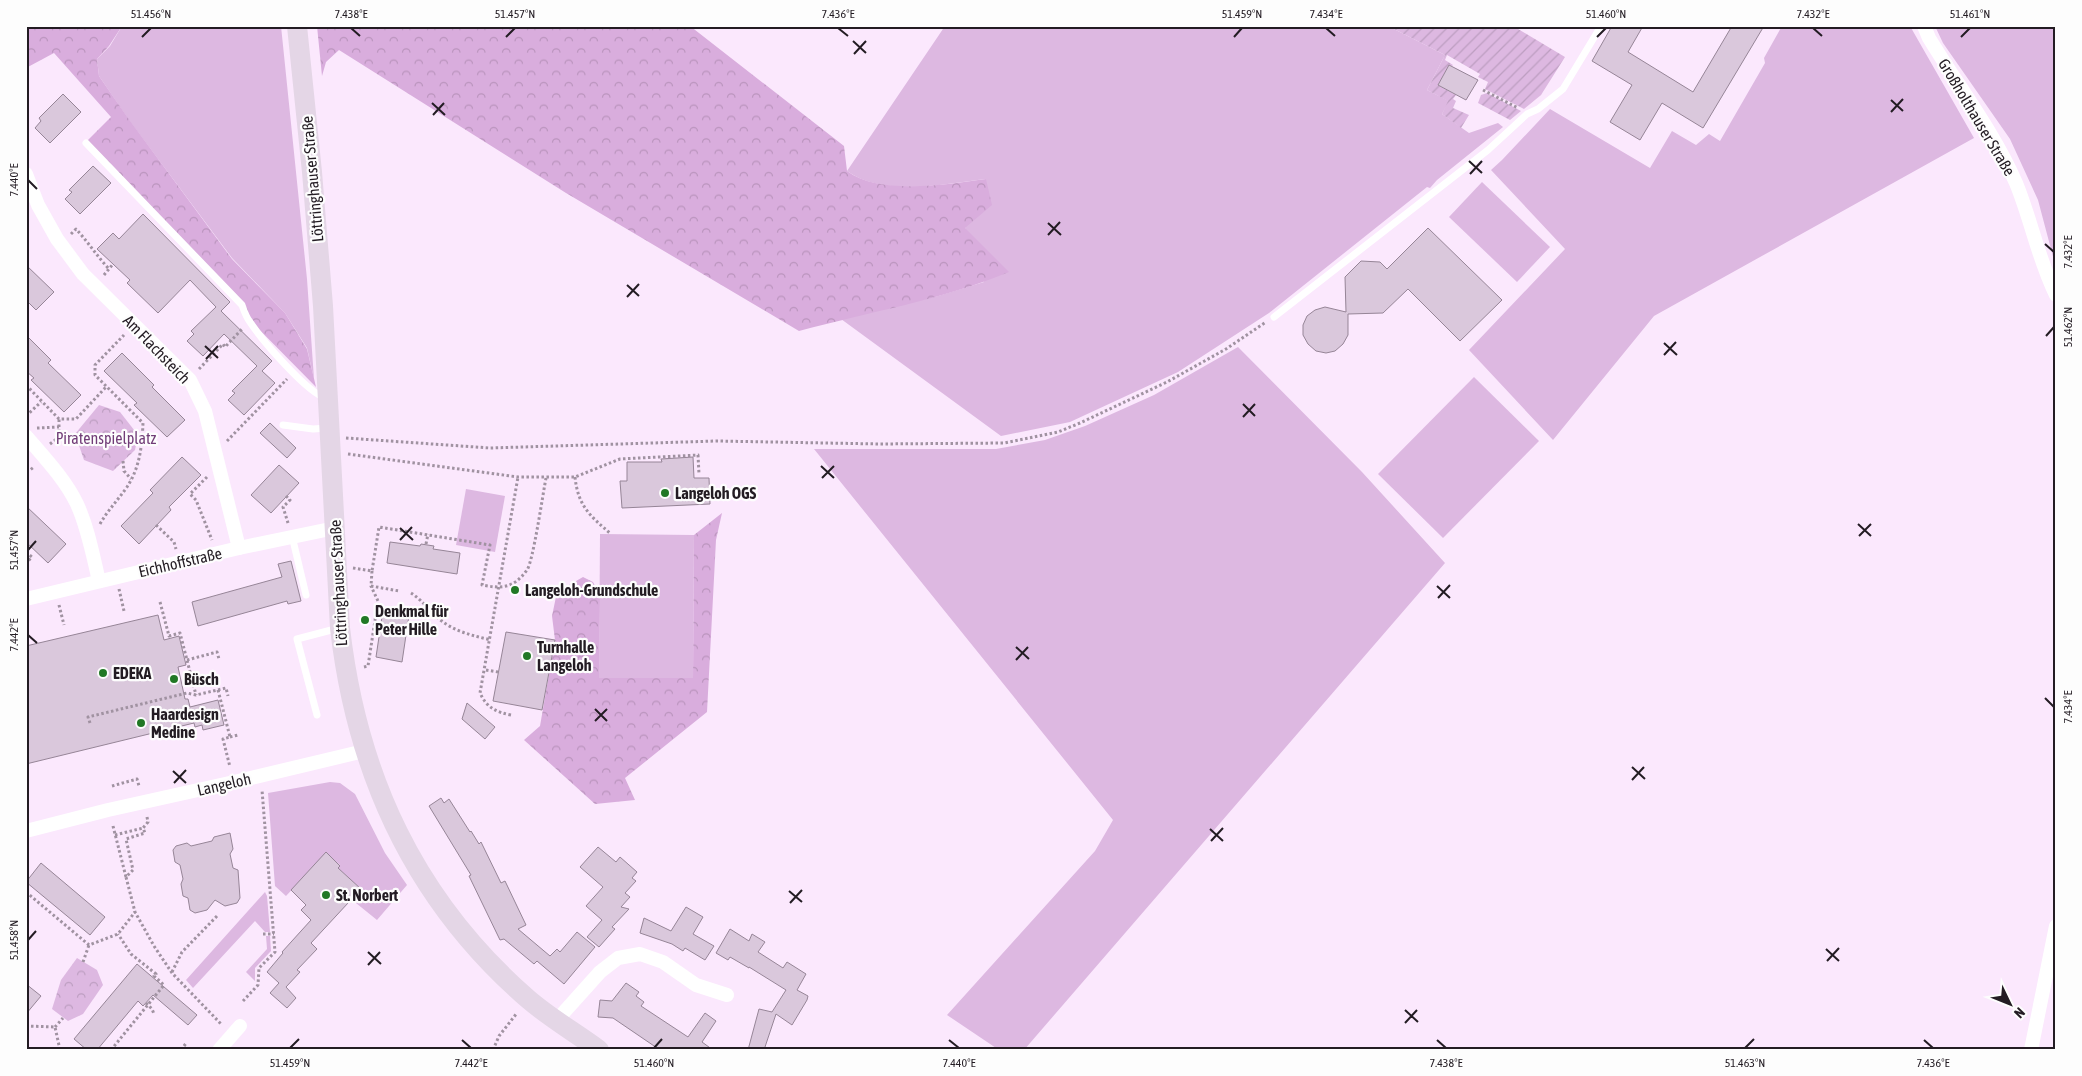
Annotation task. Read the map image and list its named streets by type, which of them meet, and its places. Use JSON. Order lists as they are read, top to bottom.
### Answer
{
  "streets": {
    "street": [
      "Großholthauser Straße",
      "Löttringhauser Straße",
      "Am Flachsteich",
      "Eichhoffstraße",
      "Langeloh"
    ]
  },
  "crossings": [
    ["Löttringhauser Straße", "Eichhoffstraße"],
    ["Löttringhauser Straße", "Langeloh"],
    ["Am Flachsteich", "Eichhoffstraße"]
  ],
  "parks": ["Piratenspielplatz"],
  "places": [
    "Langeloh OGS",
    "Langeloh-Grundschule",
    "Denkmal für Peter Hille",
    "Turnhalle Langeloh",
    "EDEKA",
    "Büsch",
    "Haardesign Medine",
    "St. Norbert"
  ],
  "north": "bottom right",
  "coordinates": [
    "51.456°N",
    "7.438°E",
    "51.457°N",
    "7.436°E",
    "51.459°N",
    "7.434°E",
    "51.460°N",
    "7.432°E",
    "51.461°N",
    "7.440°E",
    "51.462°N",
    "7.442°E",
    "51.458°N",
    "51.463°N"
  ]
}
